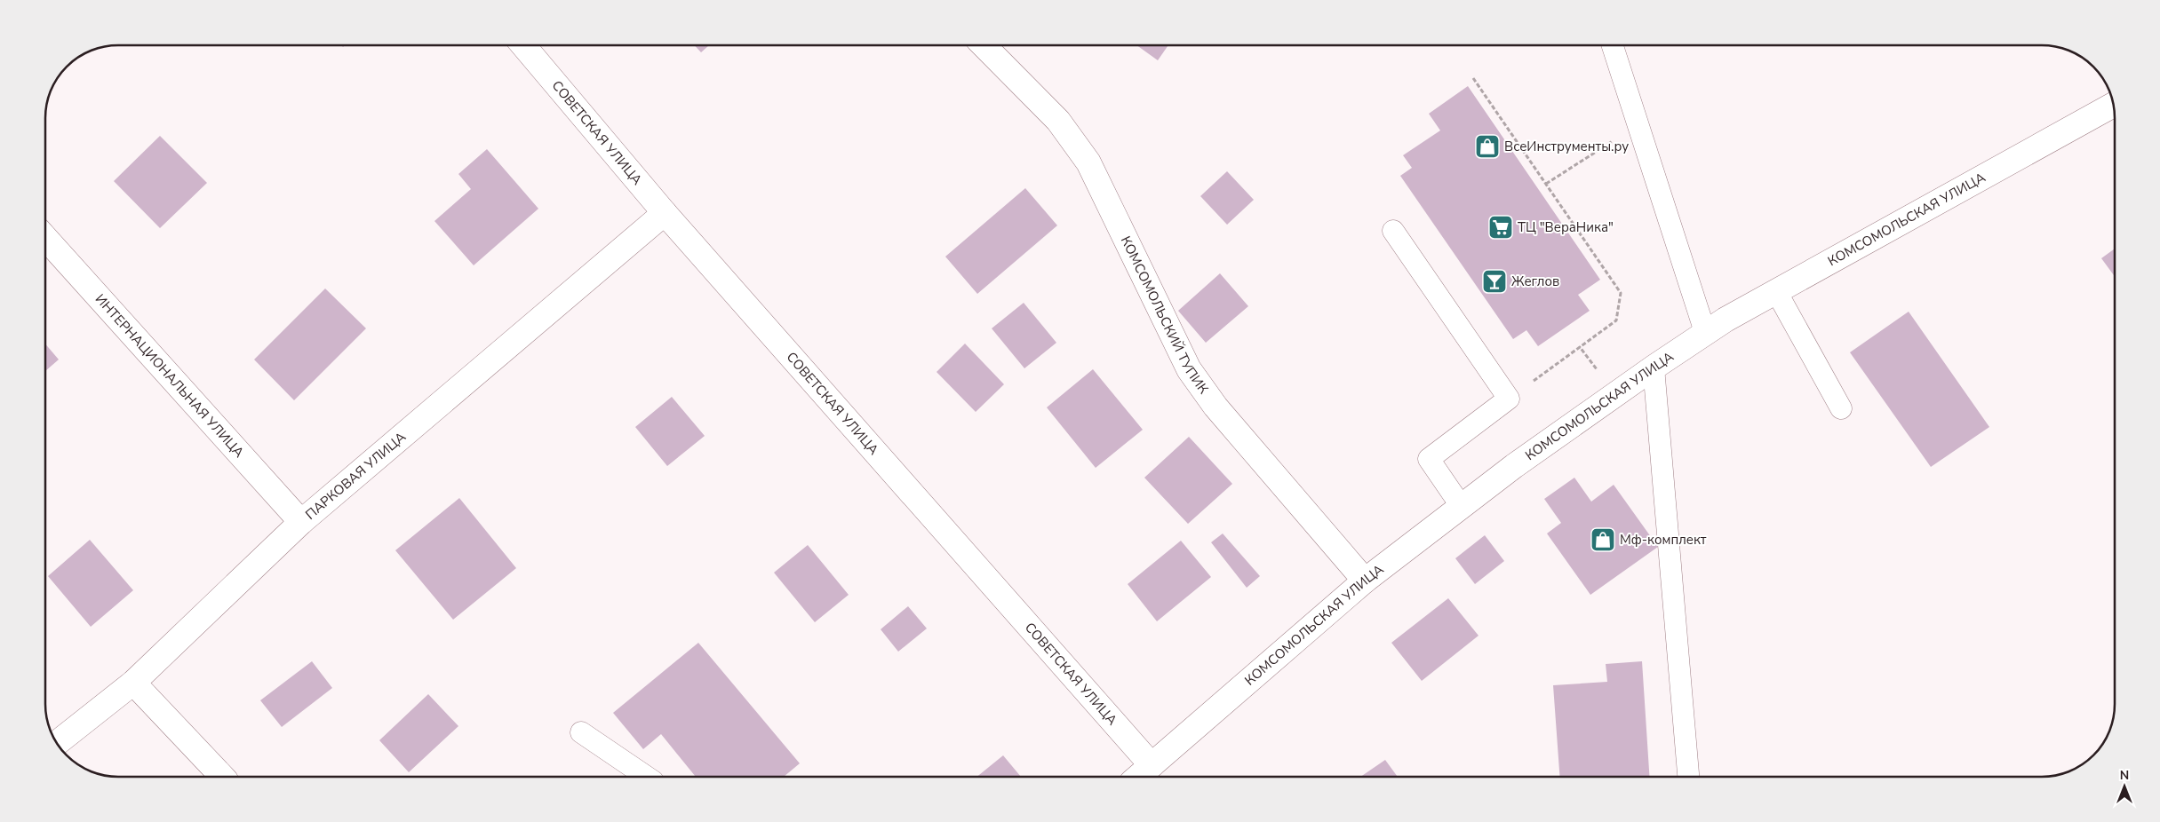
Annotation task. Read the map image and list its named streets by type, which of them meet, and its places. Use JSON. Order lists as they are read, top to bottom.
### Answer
{
  "streets": {
    "street": [
      "СОВЕТСКАЯ УЛИЦА",
      "КОМСОМОЛЬСКАЯ УЛИЦА",
      "КОМСОМОЛЬСКИЙ ТУПИК",
      "ИНТЕРНАЦИОНАЛЬНАЯ УЛИЦА",
      "ПАРКОВАЯ УЛИЦА"
    ]
  },
  "crossings": [
    ["СОВЕТСКАЯ УЛИЦА", "КОМСОМОЛЬСКАЯ УЛИЦА"],
    ["СОВЕТСКАЯ УЛИЦА", "ПАРКОВАЯ УЛИЦА"],
    ["КОМСОМОЛЬСКАЯ УЛИЦА", "КОМСОМОЛЬСКИЙ ТУПИК"],
    ["ИНТЕРНАЦИОНАЛЬНАЯ УЛИЦА", "ПАРКОВАЯ УЛИЦА"]
  ],
  "places": {
    "shop": ["ВсеИнструменты.ру", "Мф-комплект"],
    "supermarket": ["ТЦ \"ВераНика\""],
    "bar": ["Жеглов"]
  },
  "north": "top"
}
